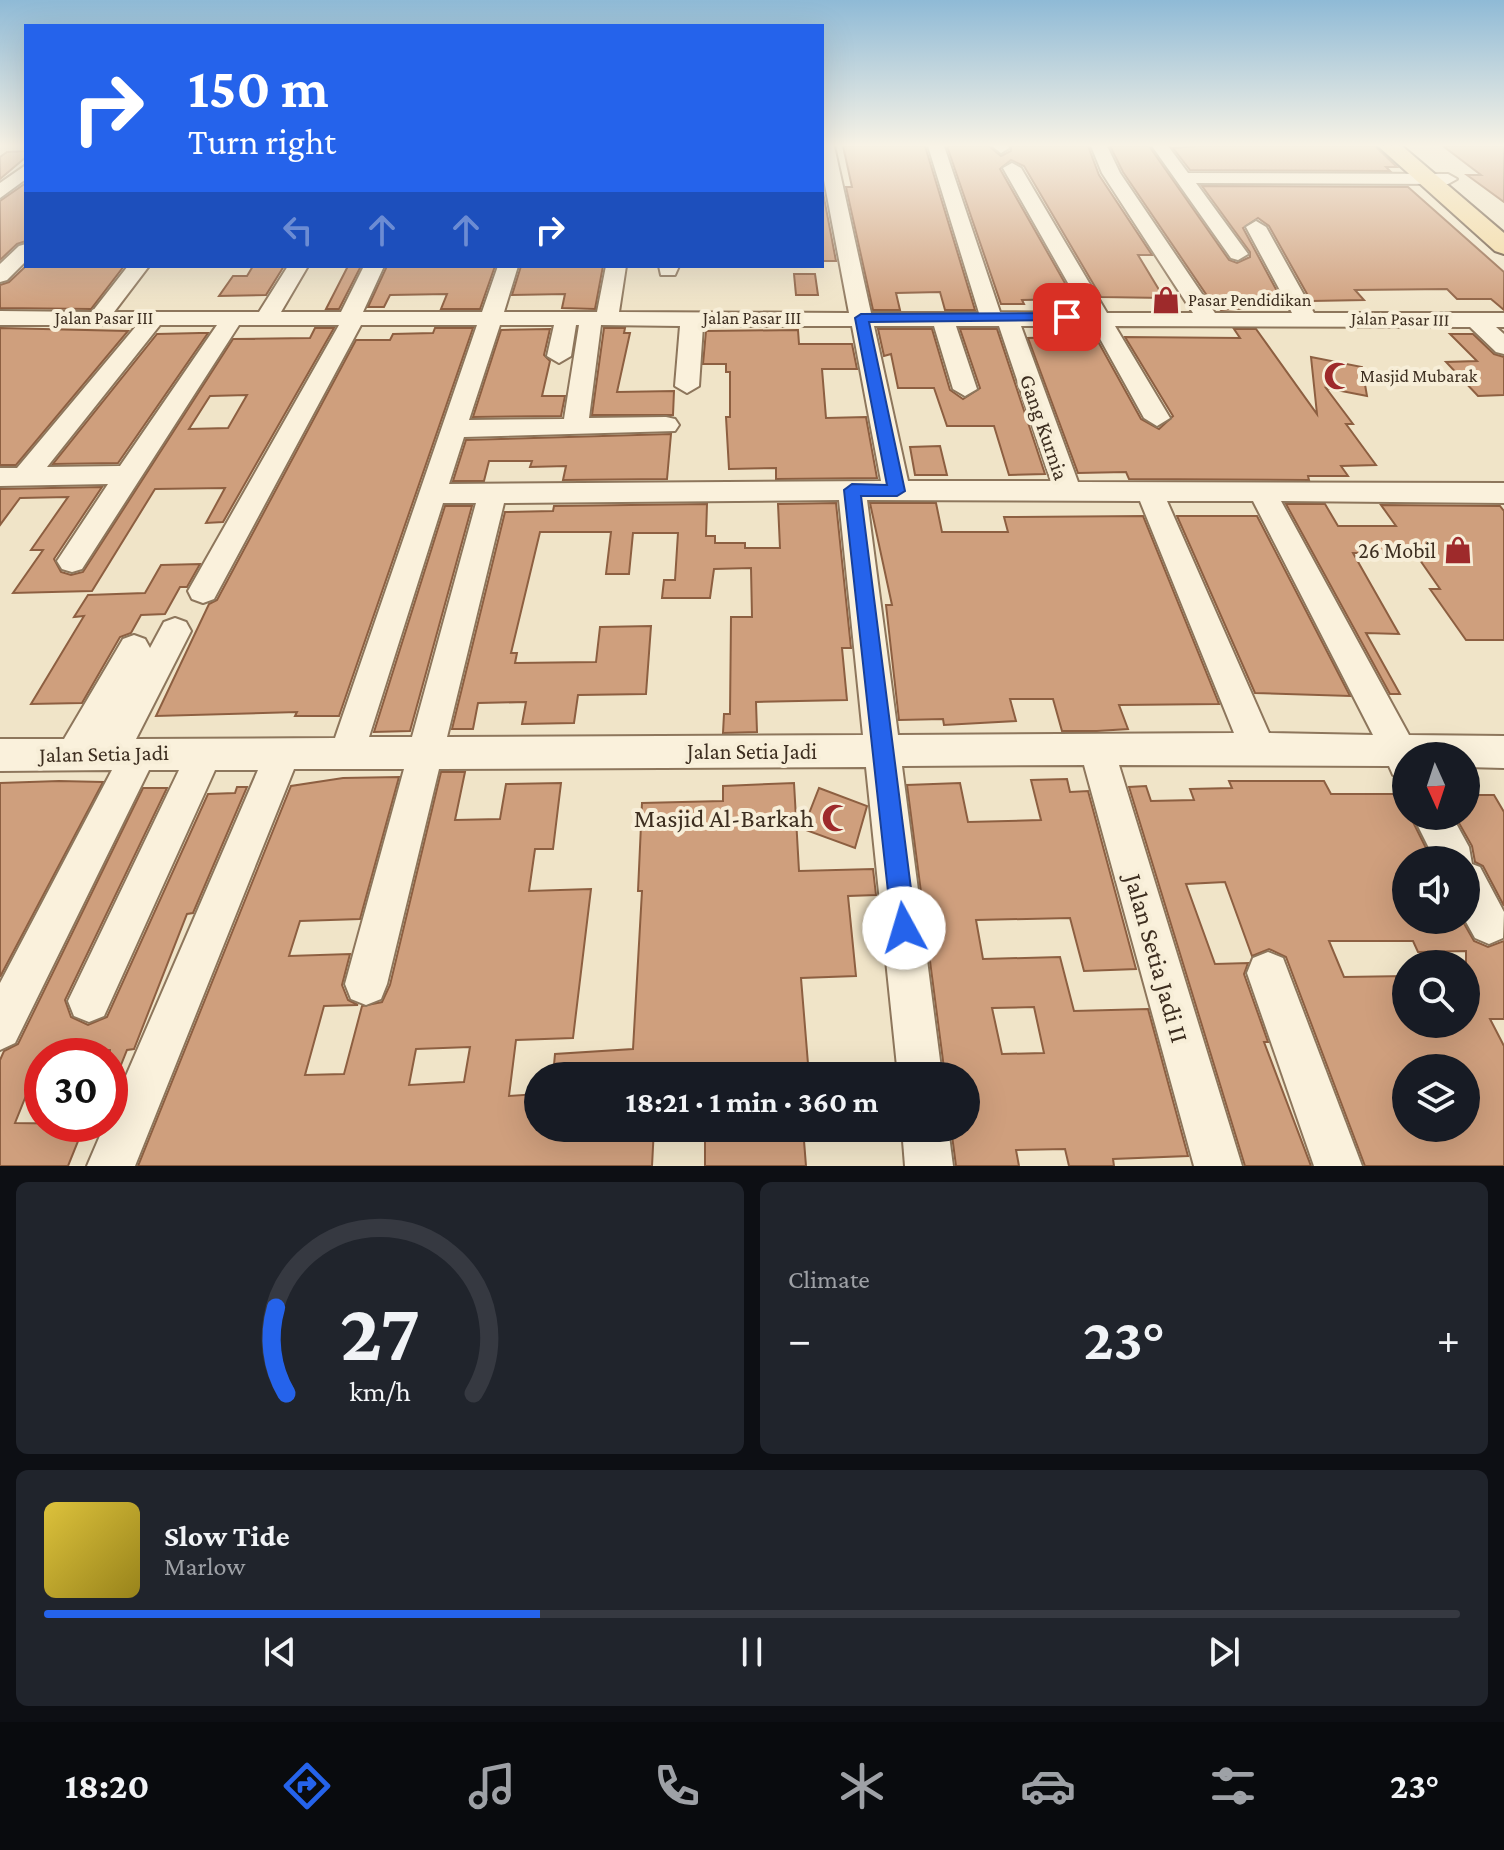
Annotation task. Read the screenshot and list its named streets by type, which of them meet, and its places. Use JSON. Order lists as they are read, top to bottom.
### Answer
{
  "streets": {
    "street": [
      "Jalan Pasar III",
      "Gang Kurnia",
      "Jalan Setia Jadi",
      "Jalan Setia Jadi II"
    ]
  },
  "crossings": [
    ["Jalan Pasar III", "Gang Kurnia"],
    ["Jalan Setia Jadi", "Jalan Setia Jadi II"]
  ],
  "places": {
    "shop": ["Pasar Pendidikan", "26 Mobil"],
    "mosque": ["Masjid Mubarak", "Masjid Al-Barkah"]
  },
  "north": "bottom",
  "page": {
    "turn": ["150 m", "Turn right"],
    "limit": "30",
    "trip": "18:21 · 1 min · 360 m",
    "tile": "Climate",
    "heat": ["−", "23°", "+"],
    "song": ["Slow Tide", "Marlow"],
    "tabs": ["18:20", "23°"],
    "gauge": ["27", "km/h"]
  }
}
